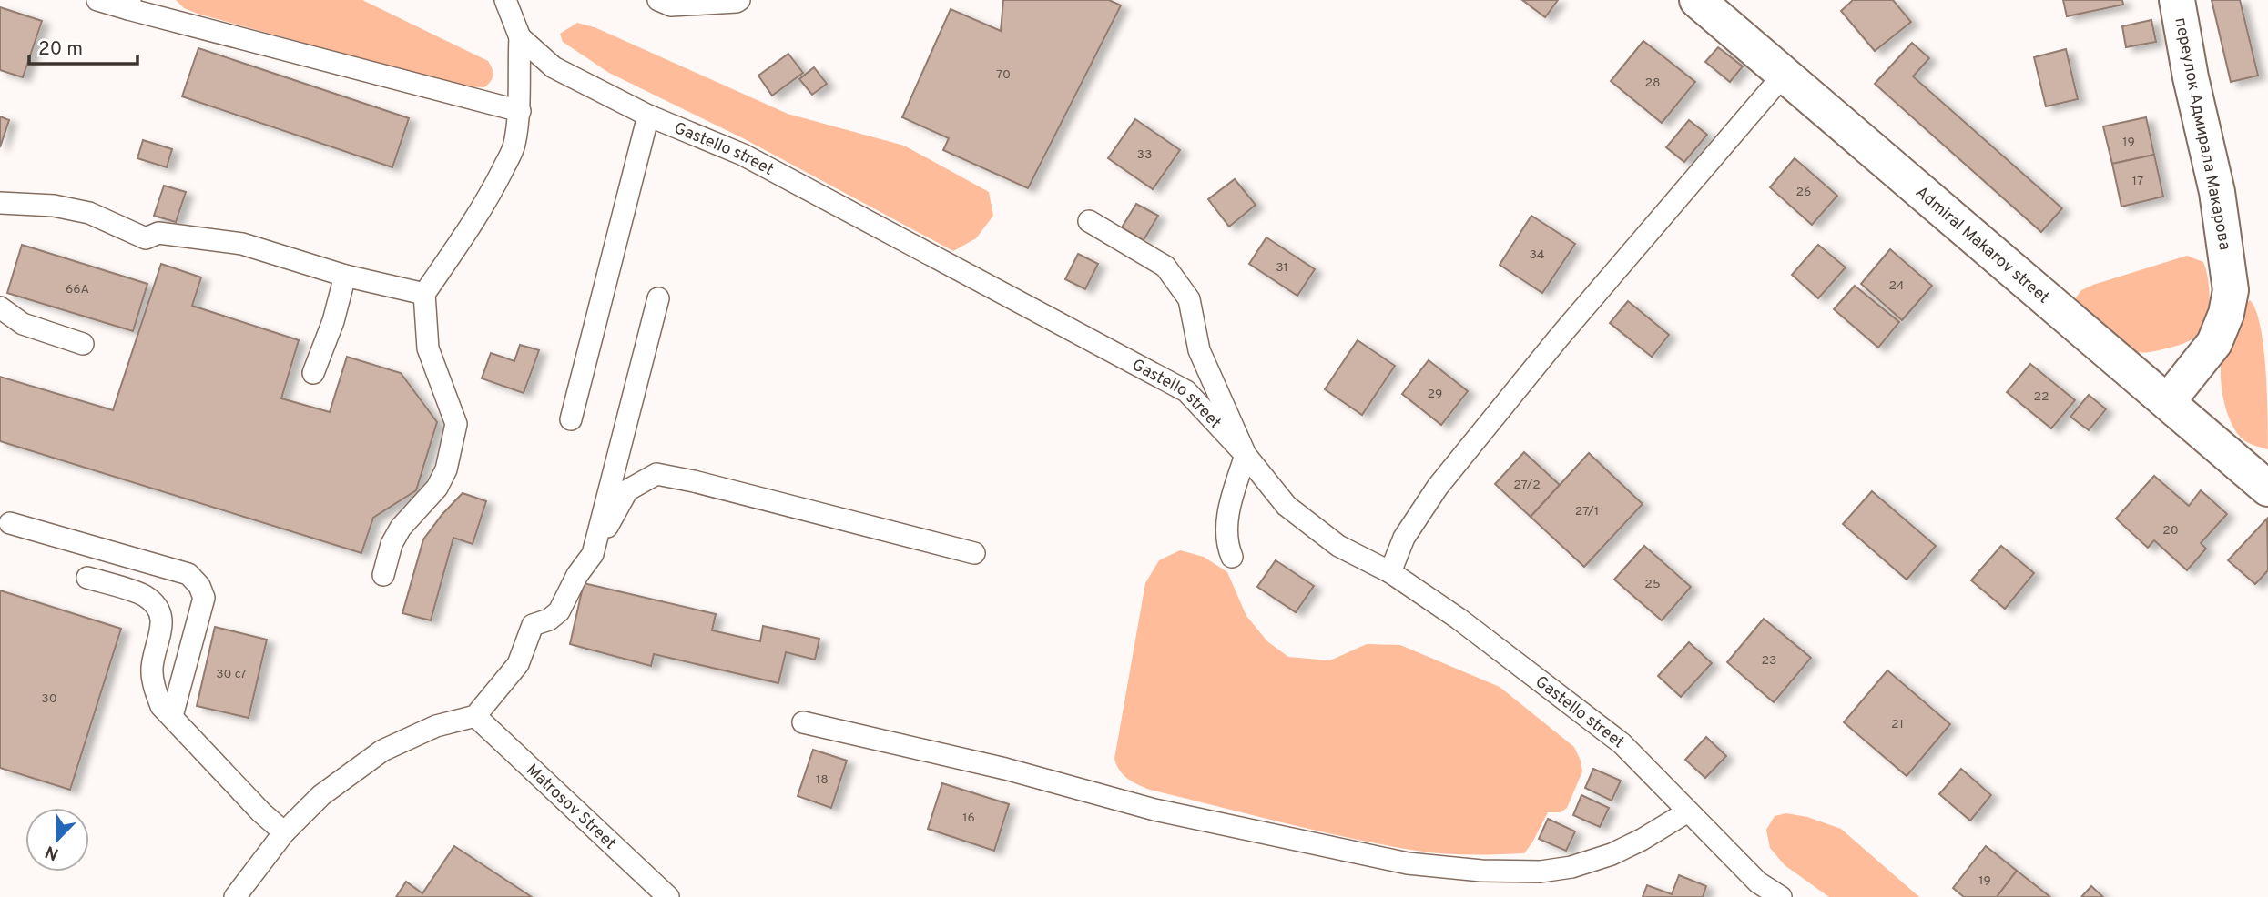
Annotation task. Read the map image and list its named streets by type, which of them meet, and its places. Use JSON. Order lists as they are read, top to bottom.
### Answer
{
  "streets": {
    "street": ["переулок Адмирала Макарова", "Admiral Makarov street"],
    "lane": ["Gastello street", "Matrosov Street"]
  },
  "crossings": [
    ["переулок Адмирала Макарова", "Admiral Makarov street"]
  ],
  "house_numbers": [
    "70",
    "28",
    "19",
    "33",
    "17",
    "26",
    "34",
    "31",
    "24",
    "66А",
    "29",
    "22",
    "27/2",
    "27/1",
    "20",
    "25",
    "23",
    "30 с7",
    "30",
    "21",
    "18",
    "16",
    "19"
  ],
  "scale_bar": "20 m",
  "north": "bottom left"
}
